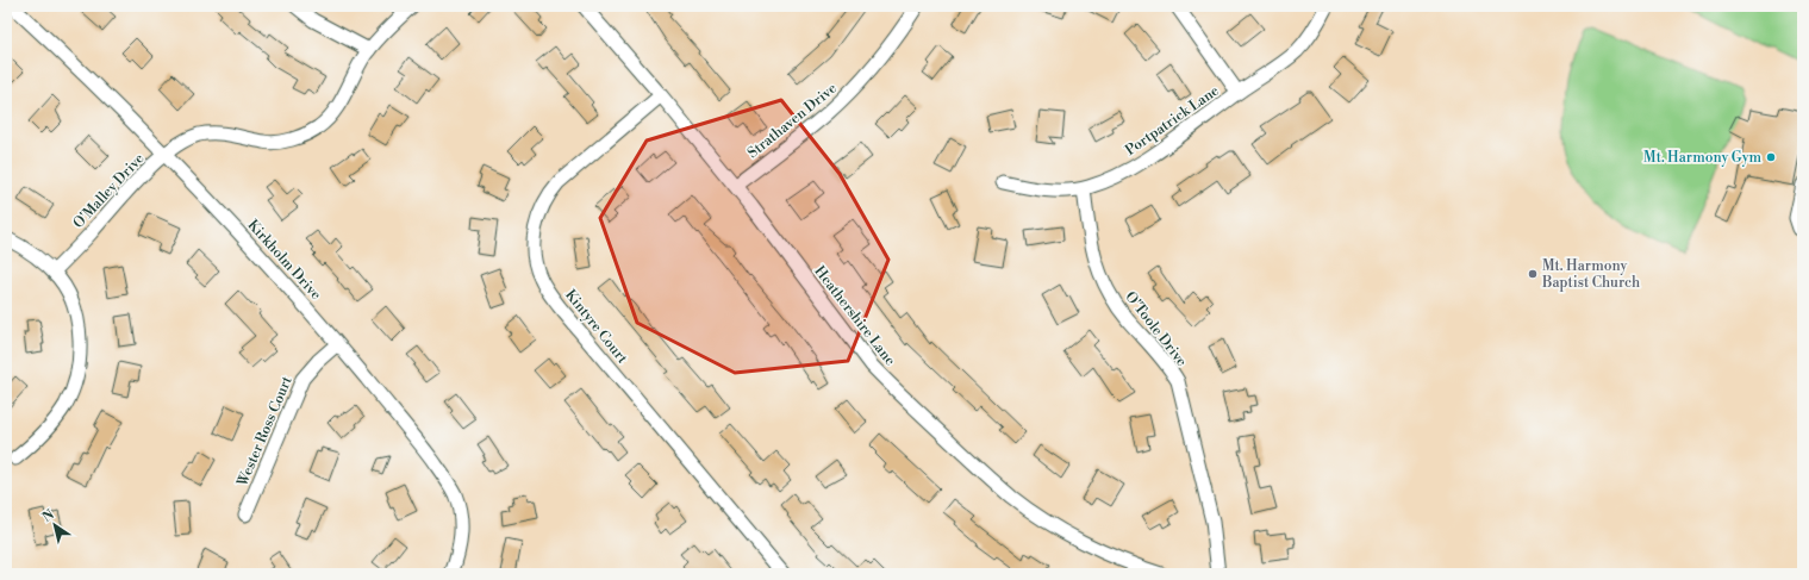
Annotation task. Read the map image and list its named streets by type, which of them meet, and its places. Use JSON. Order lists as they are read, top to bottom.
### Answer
{
  "streets": {
    "street": [
      "Strathaven Drive",
      "Portpatrick Lane",
      "O'Malley Drive",
      "Kirkholm Drive",
      "Heathershire Lane",
      "Kintyre Court",
      "O'Toole Drive",
      "Wester Ross Court"
    ]
  },
  "crossings": [
    ["Strathaven Drive", "Heathershire Lane"],
    ["Portpatrick Lane", "O'Toole Drive"],
    ["O'Malley Drive", "Kirkholm Drive"],
    ["Kirkholm Drive", "Wester Ross Court"],
    ["Heathershire Lane", "Kintyre Court"]
  ],
  "places": ["Mt. Harmony Gym", "Mt. Harmony Baptist Church"],
  "north": "top left"
}
